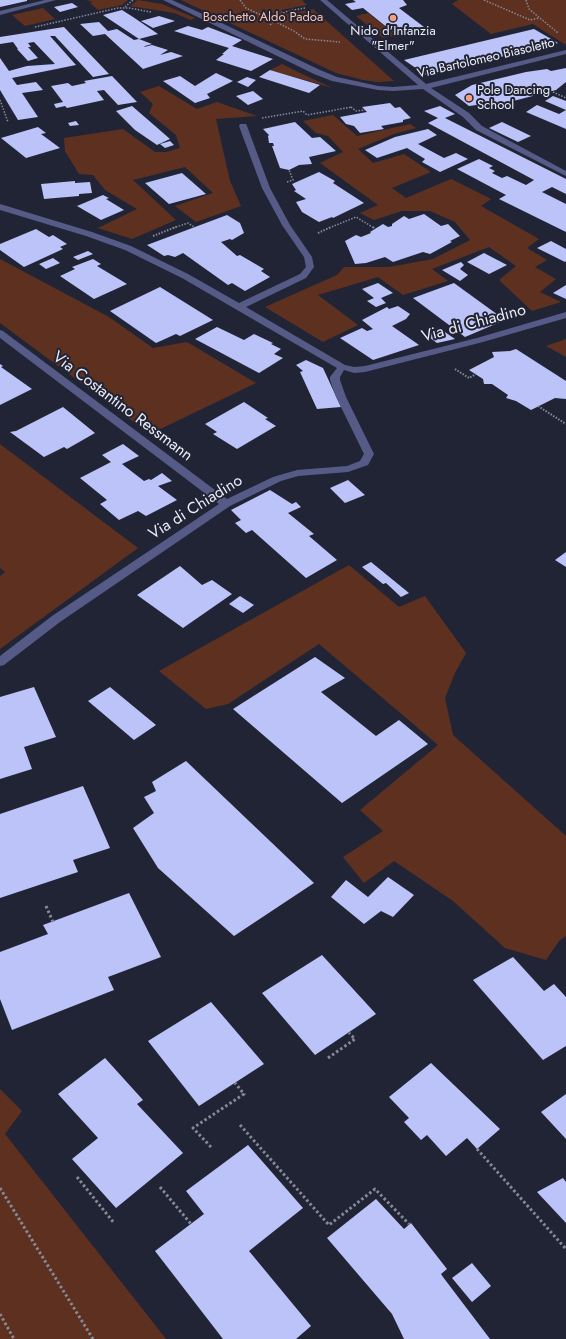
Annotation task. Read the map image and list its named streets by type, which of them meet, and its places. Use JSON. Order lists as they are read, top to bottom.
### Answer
{
  "streets": {
    "street": ["Via Bartolomeo Biasoletto", "Via di Chiadino", "Via Costantino Ressmann"]
  },
  "crossings": [
    ["Via di Chiadino", "Via Costantino Ressmann"]
  ],
  "parks": ["Boschetto Aldo Padoa"],
  "places": ["Nido d'Infanzia \"Elmer\"", "Pole Dancing School"]
}
